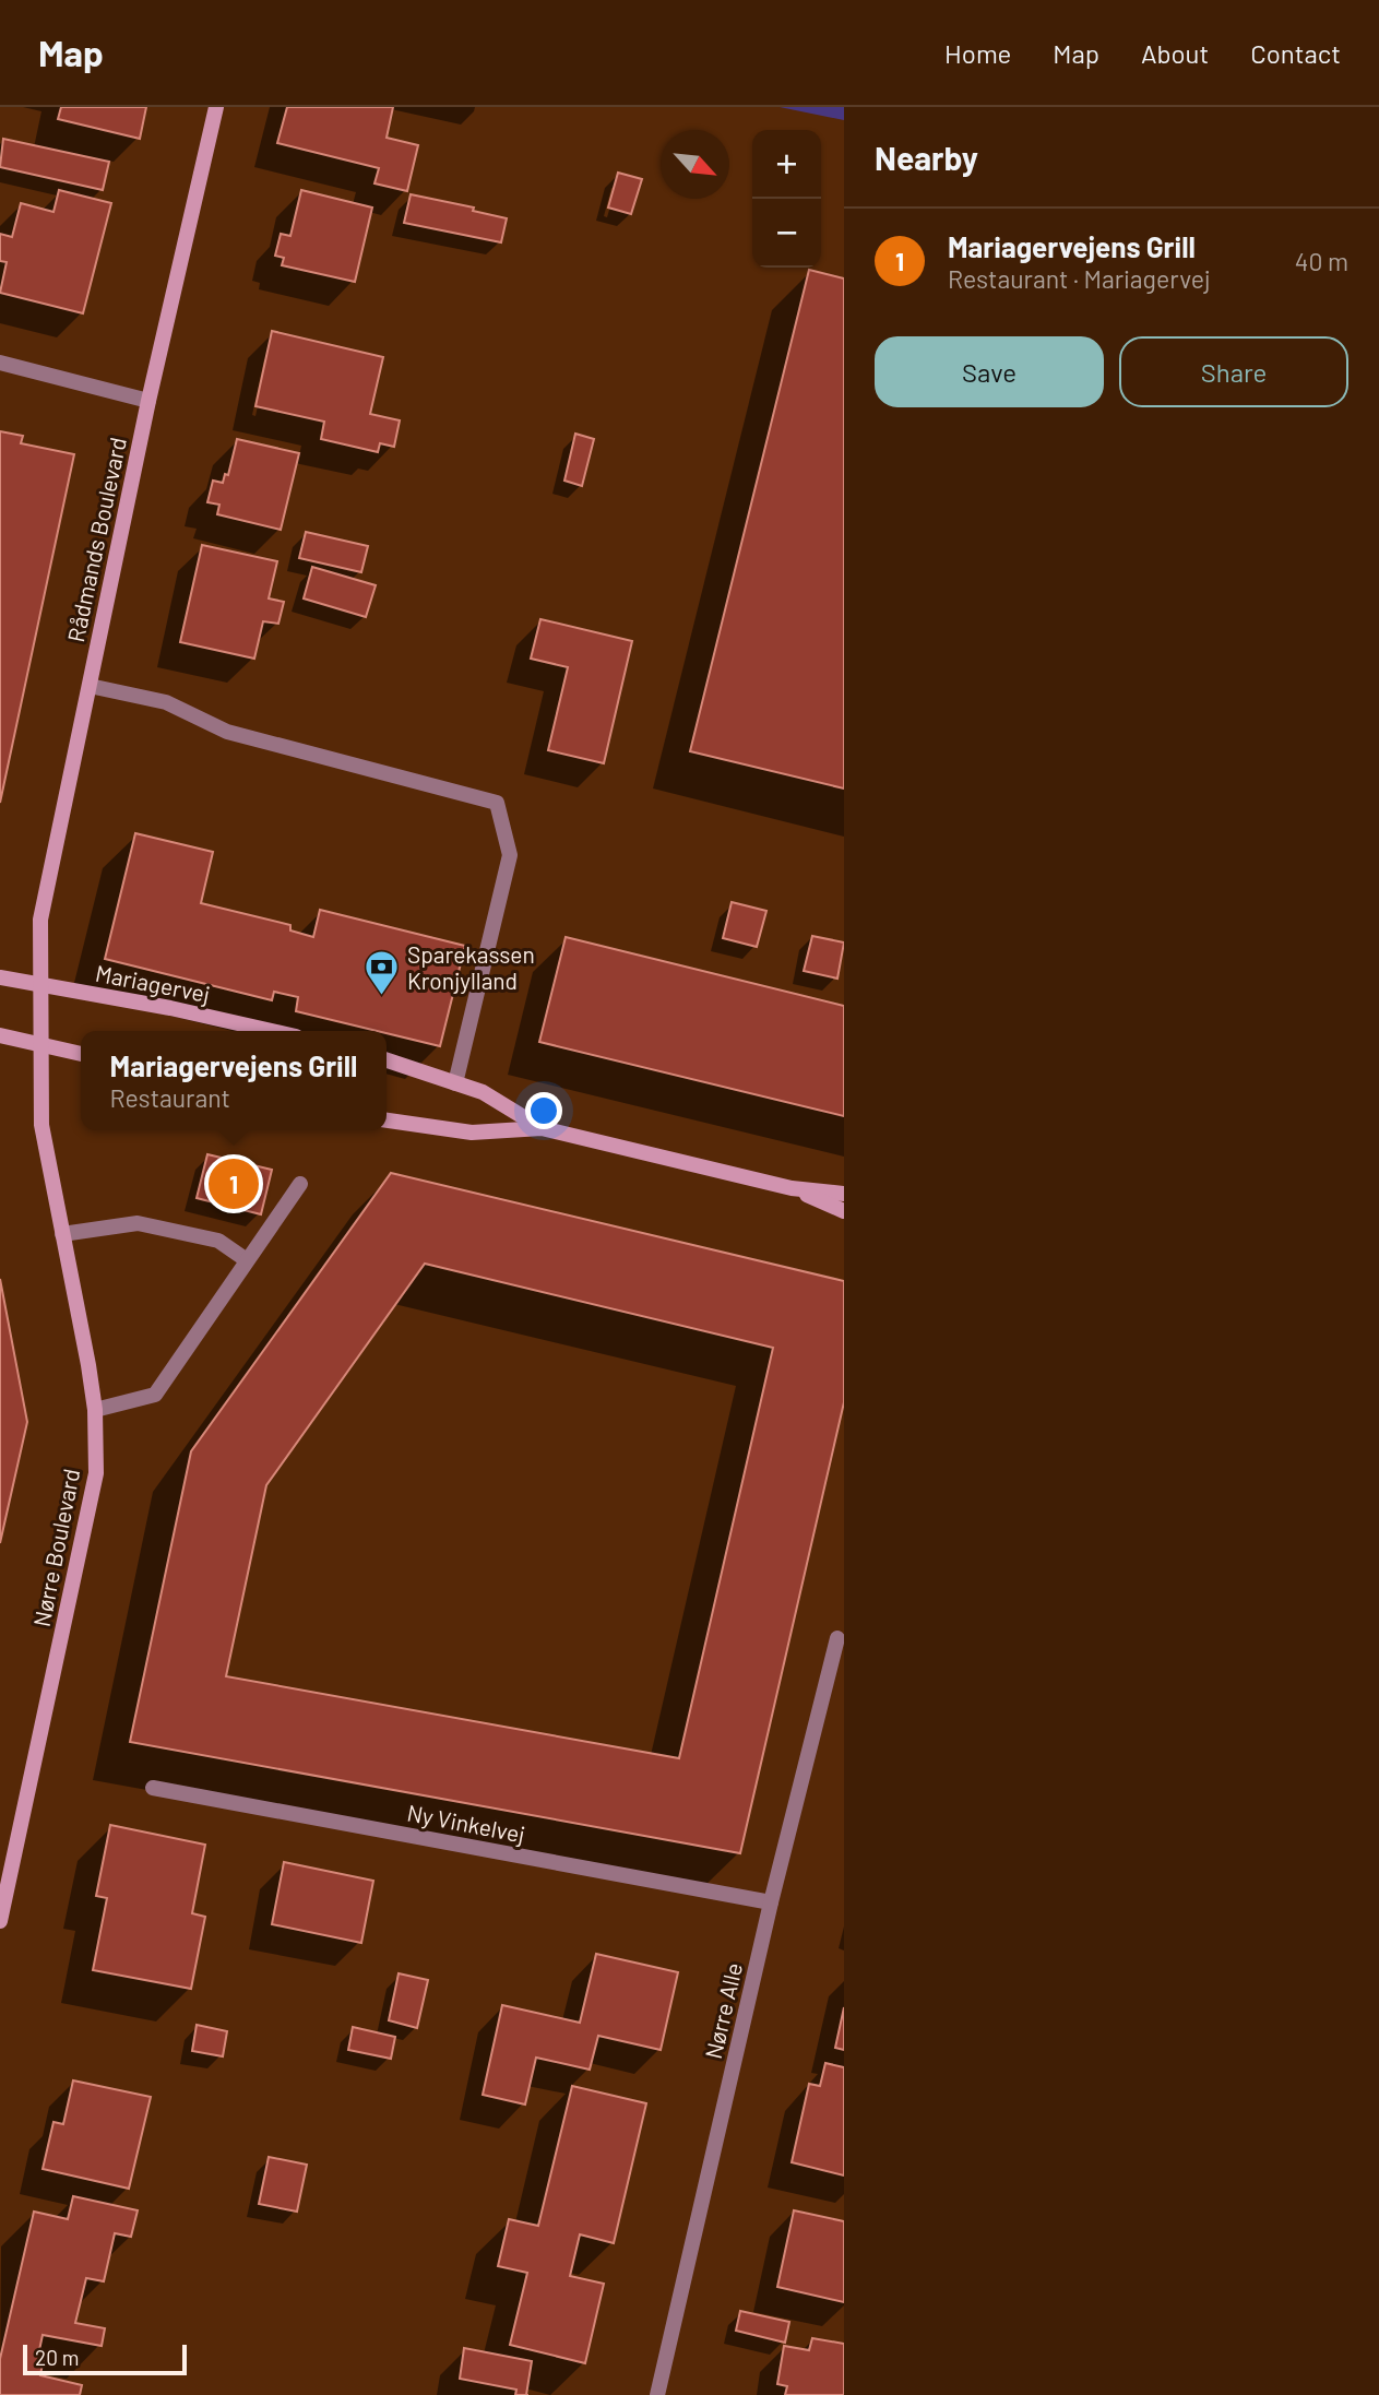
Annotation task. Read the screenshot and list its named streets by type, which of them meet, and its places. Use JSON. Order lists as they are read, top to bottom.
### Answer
{
  "streets": {
    "street": [
      "Rådmands Boulevard",
      "Mariagervej",
      "Nørre Boulevard",
      "Ny Vinkelvej",
      "Nørre Alle"
    ]
  },
  "crossings": [
    ["Rådmands Boulevard", "Mariagervej"],
    ["Rådmands Boulevard", "Nørre Boulevard"],
    ["Ny Vinkelvej", "Nørre Alle"]
  ],
  "places": {
    "bank": ["Sparekassen Kronjylland"]
  },
  "scale_bar": "20 m",
  "north": "bottom right",
  "page": {
    "header": "Map",
    "nav": [
      "Home",
      "Map",
      "About",
      "Contact"
    ],
    "heading": "Nearby",
    "map_buttons": ["+", "−"],
    "list": [
      {
        "mark": "1",
        "name": "Mariagervejens Grill",
        "note": "Restaurant · Mariagervej",
        "value": "40 m"
      }
    ],
    "buttons": ["Save", "Share"],
    "popup": ["Mariagervejens Grill", "Restaurant"],
    "pins": "1",
    "scale": "20 m"
  }
}
